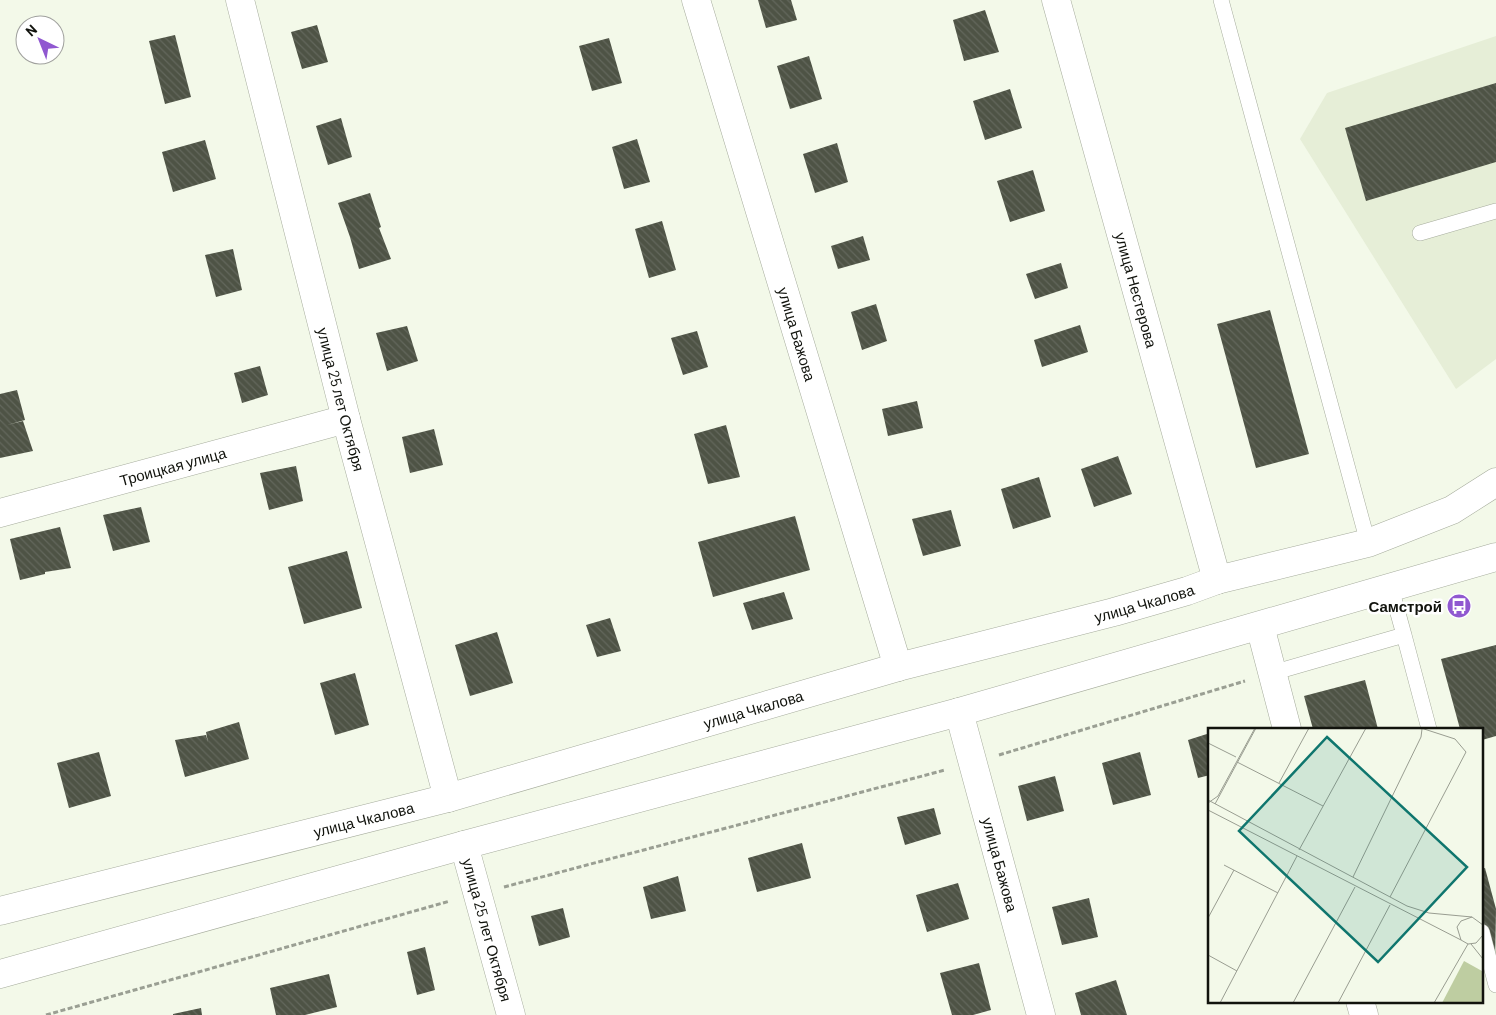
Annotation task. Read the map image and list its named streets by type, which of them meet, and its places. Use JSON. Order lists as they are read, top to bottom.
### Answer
{
  "streets": {
    "main road": [
      "улица Нестерова",
      "улица Бажова",
      "улица 25 лет Октября",
      "Троицкая улица",
      "улица Чкалова"
    ]
  },
  "crossings": [
    ["улица Нестерова", "улица Чкалова"],
    ["улица Бажова", "улица Чкалова"],
    ["улица 25 лет Октября", "Троицкая улица"],
    ["улица 25 лет Октября", "улица Чкалова"]
  ],
  "places": {
    "bus stop": ["Самстрой"]
  },
  "north": "top left"
}
